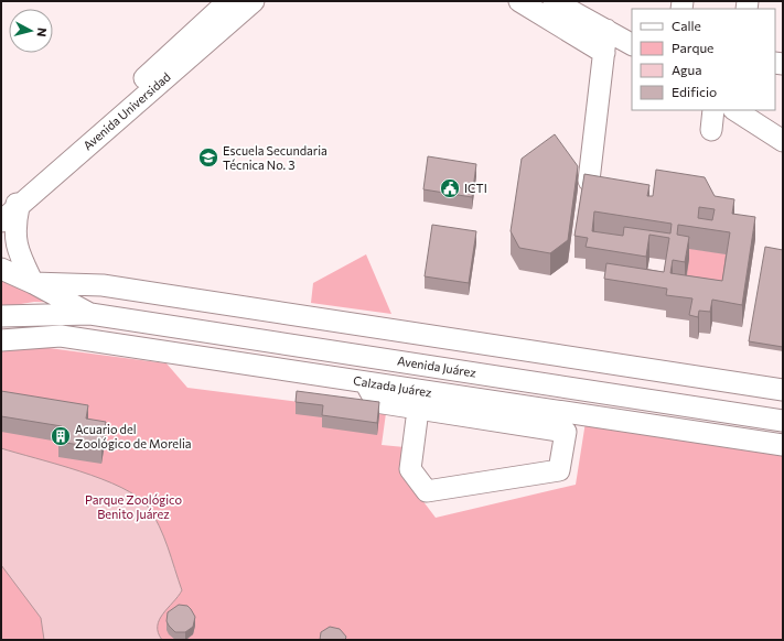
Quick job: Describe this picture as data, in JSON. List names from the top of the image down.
{
  "streets": {
    "street": ["Avenida Universidad", "Avenida Juárez", "Calzada Juárez"]
  },
  "parks": ["Parque Zoológico Benito Juárez"],
  "places": {
    "school or university": ["Escuela Secundaria Técnica No. 3"],
    "public building": ["ICTI"],
    "building": ["Acuario del Zoológico de Morelia"]
  },
  "legend": [
    "Calle",
    "Parque",
    "Agua",
    "Edificio"
  ],
  "north": "right"
}
